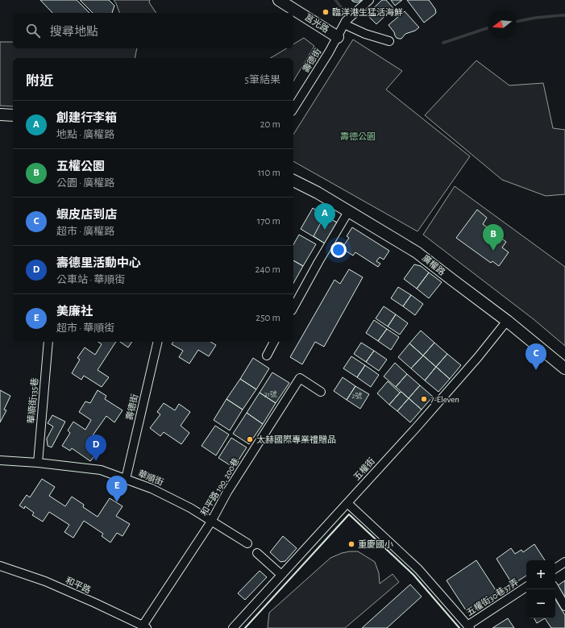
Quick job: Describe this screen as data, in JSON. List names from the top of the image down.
{
  "streets": {
    "street": [
      "莒光路",
      "壽德街",
      "廣權路",
      "華順街135巷",
      "五權街",
      "華順街",
      "和平路 190, 200巷",
      "和平路",
      "五權街30巷37弄"
    ]
  },
  "crossings": [
    ["莒光路", "壽德街"],
    ["壽德街", "華順街"],
    ["廣權路", "五權街"],
    ["華順街135巷", "華順街"],
    ["華順街", "和平路 190, 200巷"],
    ["和平路 190, 200巷", "和平路"]
  ],
  "parks": ["壽德公園"],
  "places": [
    "臨洋港生猛活海鮮",
    "7-Eleven",
    "太赫國際專業禮贈品",
    "重慶國小"
  ],
  "house_numbers": ["31號", "2號"],
  "north": "left",
  "page": {
    "search": "搜尋地點",
    "heading": ["附近", "5筆結果"],
    "list": [
      {
        "mark": "A",
        "name": "創建行李箱",
        "note": "地點 · 廣權路",
        "value": "20 m"
      },
      {
        "mark": "B",
        "name": "五權公園",
        "note": "公園 · 廣權路",
        "value": "110 m"
      },
      {
        "mark": "C",
        "name": "蝦皮店到店",
        "note": "超市 · 廣權路",
        "value": "170 m"
      },
      {
        "mark": "D",
        "name": "壽德里活動中心",
        "note": "公車站 · 華順街",
        "value": "240 m"
      },
      {
        "mark": "E",
        "name": "美廉社",
        "note": "超市 · 華順街",
        "value": "250 m"
      }
    ],
    "pins": [
      "A",
      "B",
      "C",
      "D",
      "E"
    ],
    "map_buttons": ["+", "−"]
  }
}
